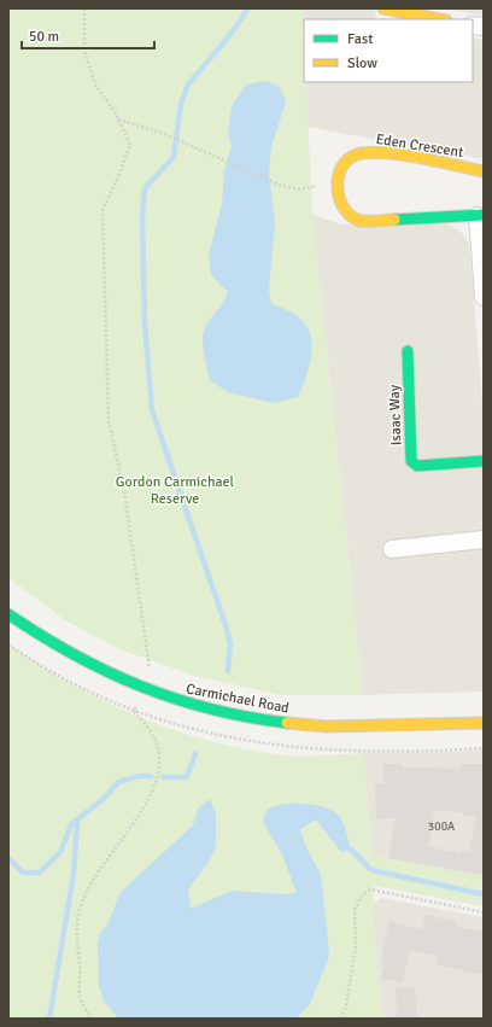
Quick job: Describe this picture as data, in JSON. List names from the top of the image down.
{
  "streets": {
    "street": ["Eden Crescent", "Isaac Way", "Carmichael Road"]
  },
  "parks": ["Gordon Carmichael Reserve"],
  "house_numbers": ["300A"],
  "legend": ["Fast", "Slow"],
  "scale_bar": "50 m"
}
